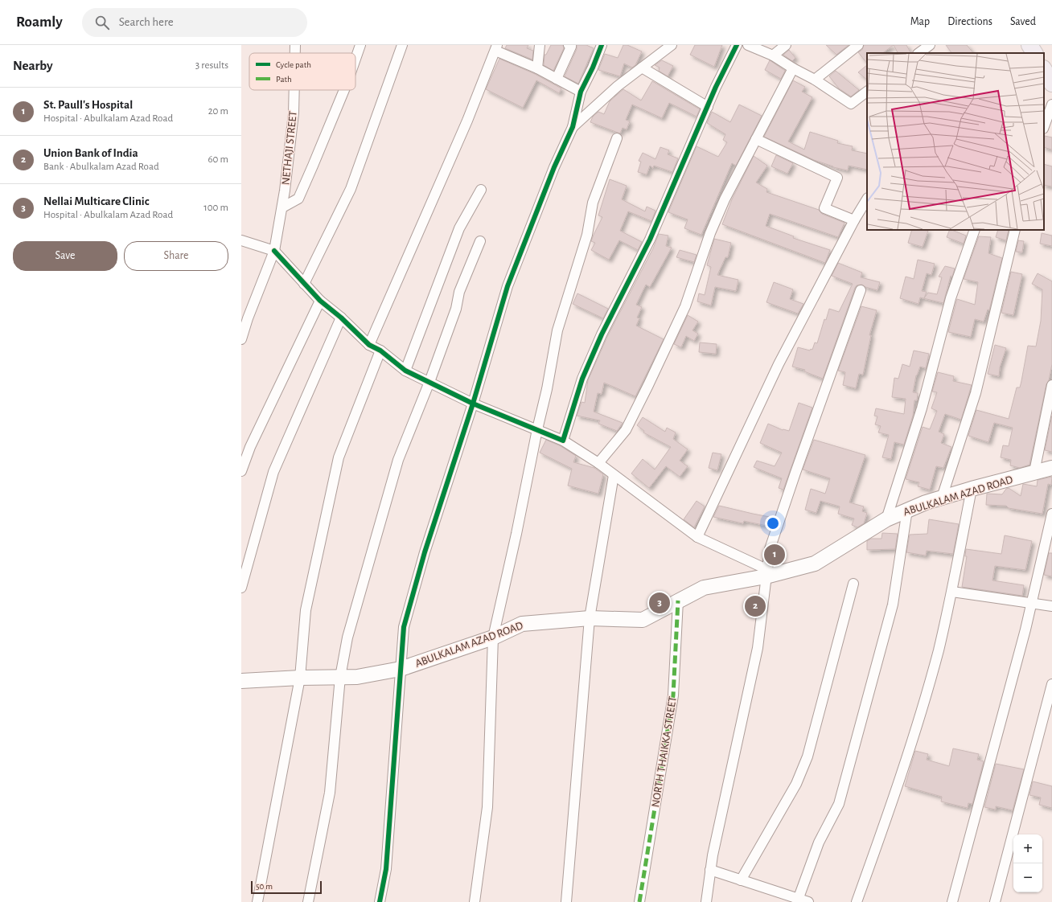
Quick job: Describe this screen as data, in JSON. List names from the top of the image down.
{
  "streets": {
    "main road": ["ABULKALAM AZAD ROAD"],
    "street": ["NETHAJI STREET", "NORTH THAIKKA STREET"]
  },
  "crossings": [
    ["ABULKALAM AZAD ROAD", "NORTH THAIKKA STREET"]
  ],
  "legend": ["Cycle path", "Path"],
  "scale_bar": "50 m",
  "page": {
    "header": "Roamly",
    "search": "Search here",
    "nav": ["Map", "Directions", "Saved"],
    "heading": ["Nearby", "3 results"],
    "list": [
      {
        "mark": "1",
        "name": "St. Paull's Hospital",
        "note": "Hospital · Abulkalam Azad Road",
        "value": "20 m"
      },
      {
        "mark": "2",
        "name": "Union Bank of India",
        "note": "Bank · Abulkalam Azad Road",
        "value": "60 m"
      },
      {
        "mark": "3",
        "name": "Nellai Multicare Clinic",
        "note": "Hospital · Abulkalam Azad Road",
        "value": "100 m"
      }
    ],
    "buttons": ["Save", "Share"],
    "pins": ["1", "3", "2"],
    "map_buttons": ["+", "−"],
    "scale": "50 m"
  }
}
